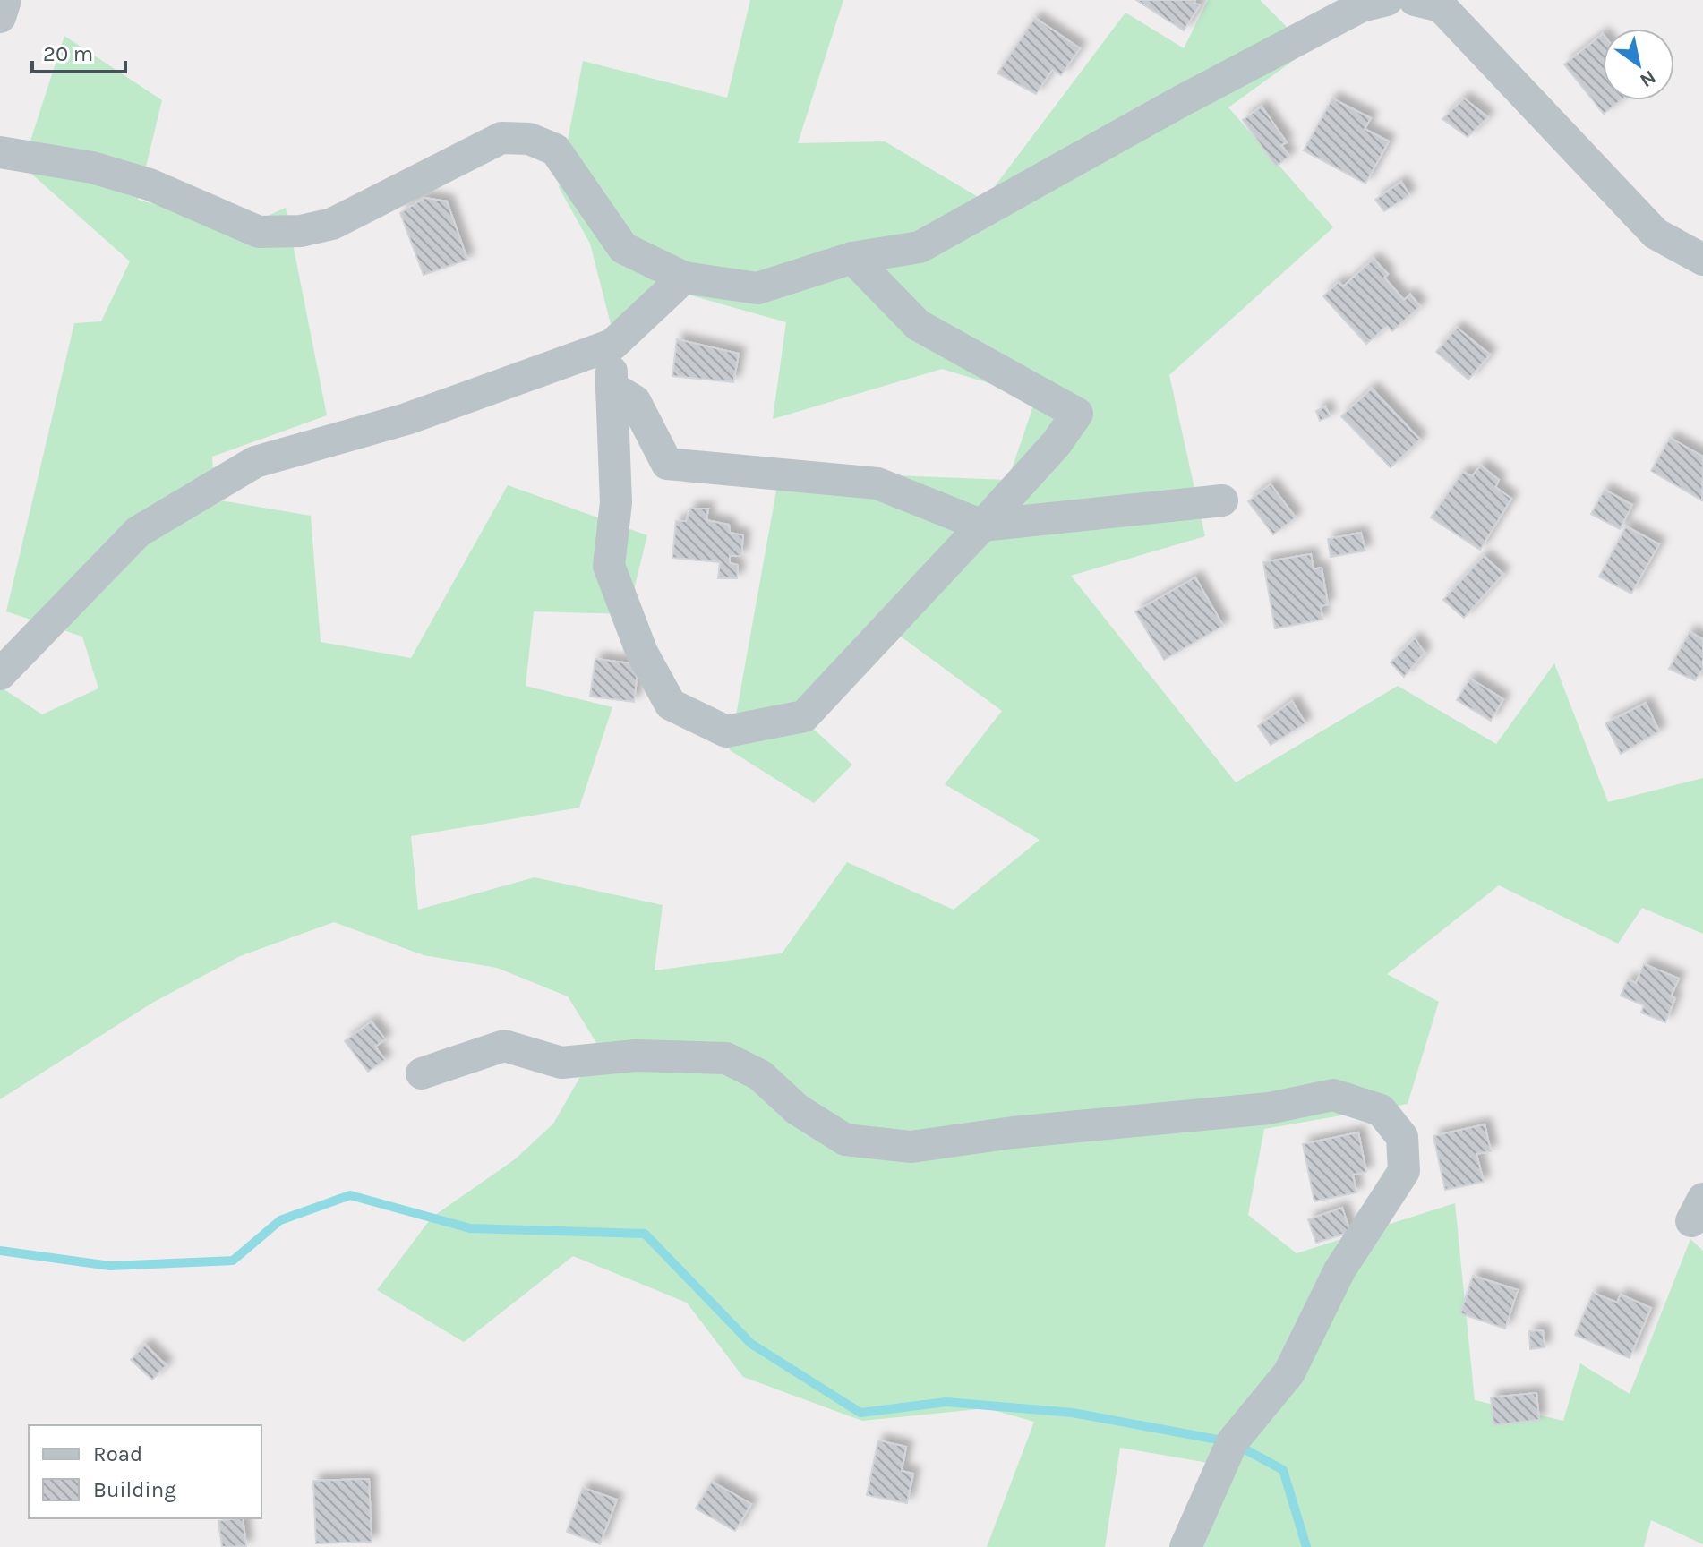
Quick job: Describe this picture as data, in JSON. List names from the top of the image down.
{
  "legend": ["Road", "Building"],
  "scale_bar": "20 m",
  "north": "bottom right"
}
